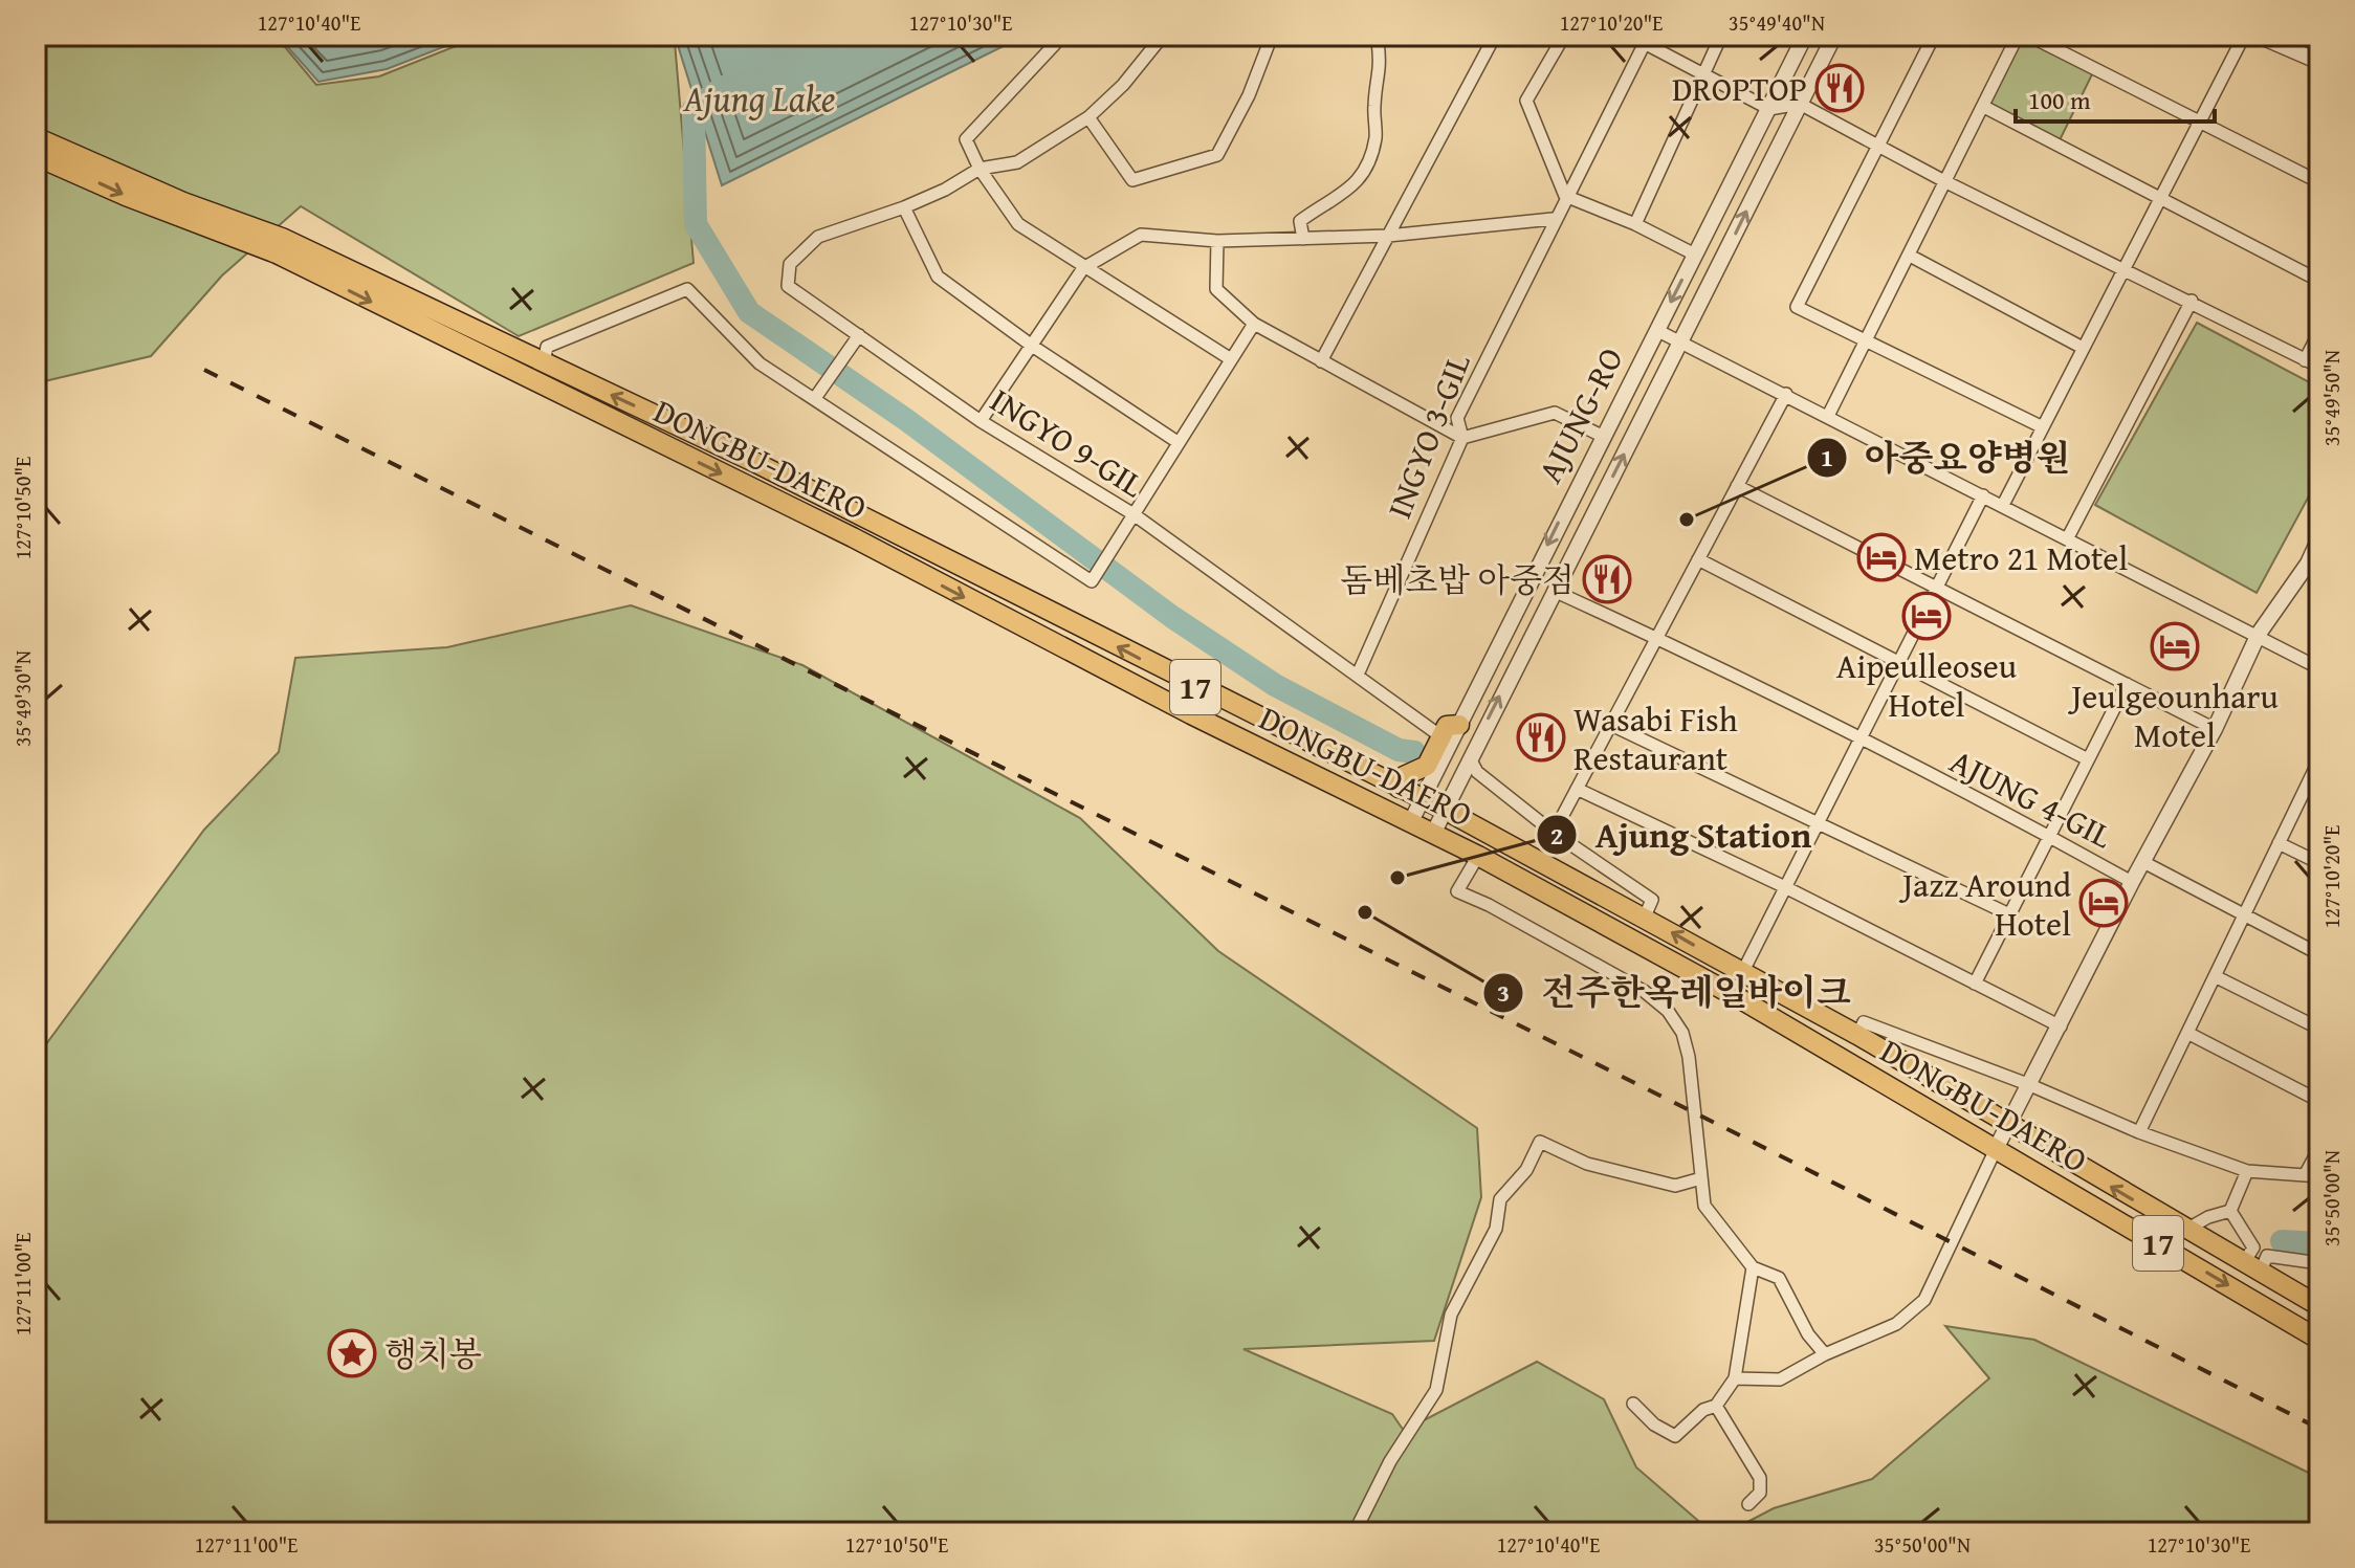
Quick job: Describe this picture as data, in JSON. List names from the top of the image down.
{
  "streets": {
    "main road": ["DONGBU-DAERO", "17"],
    "street": [
      "AJUNG-RO",
      "INGYO 3-GIL",
      "INGYO 9-GIL",
      "AJUNG 4-GIL"
    ]
  },
  "crossings": [
    ["AJUNG-RO", "DONGBU-DAERO"],
    ["INGYO 3-GIL", "INGYO 9-GIL"]
  ],
  "water": ["Ajung Lake"],
  "places": {
    "restaurant": ["DROPTOP", "돔베초밥 아중점", "Wasabi Fish Restaurant"],
    "other": ["아중요양병원", "Ajung Station", "전주한옥레일바이크"],
    "hotel": [
      "Metro 21 Motel",
      "Aipeulleoseu Hotel",
      "Jeulgeounharu Motel",
      "Jazz Around Hotel"
    ],
    "place": ["행치봉"]
  },
  "scale_bar": "100 m",
  "coordinates": [
    "127°10'40\"E",
    "127°10'30\"E",
    "127°10'20\"E",
    "35°49'40\"N",
    "35°49'50\"N",
    "127°10'50\"E",
    "35°49'30\"N",
    "35°50'00\"N",
    "127°11'00\"E"
  ]
}
